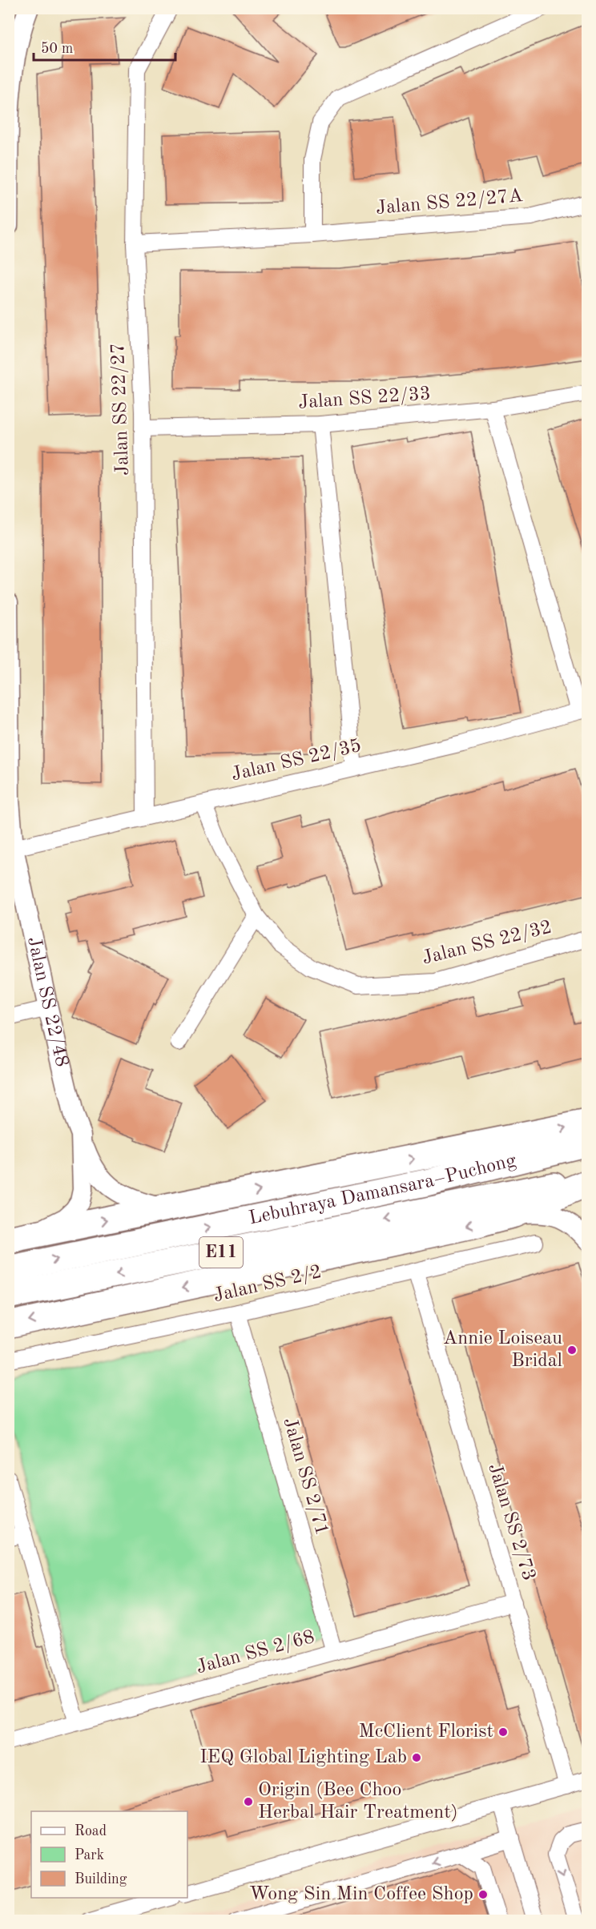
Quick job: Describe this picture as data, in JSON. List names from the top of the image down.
{
  "streets": {
    "highway": ["Lebuhraya Damansara–Puchong", "E11"],
    "street": [
      "Jalan SS 22/27A",
      "Jalan SS 22/33",
      "Jalan SS 22/27",
      "Jalan SS 22/35",
      "Jalan SS 22/32",
      "Jalan SS 22/48",
      "Jalan SS 2/2",
      "Jalan SS 2/71",
      "Jalan SS 2/73",
      "Jalan SS 2/68"
    ]
  },
  "crossings": [
    ["Jalan SS 22/27A", "Jalan SS 22/27"],
    ["Jalan SS 22/33", "Jalan SS 22/27"],
    ["Jalan SS 22/27", "Jalan SS 22/35"],
    ["Jalan SS 22/35", "Jalan SS 22/32"],
    ["Jalan SS 22/35", "Jalan SS 22/48"],
    ["Jalan SS 2/2", "Jalan SS 2/71"],
    ["Jalan SS 2/2", "Jalan SS 2/73"],
    ["Jalan SS 2/71", "Jalan SS 2/68"],
    ["Jalan SS 2/73", "Jalan SS 2/68"]
  ],
  "places": [
    "Annie Loiseau Bridal",
    "McClient Florist",
    "IEQ Global Lighting Lab",
    "Origin (Bee Choo Herbal Hair Treatment)",
    "Wong Sin Min Coffee Shop"
  ],
  "legend": ["Road", "Park", "Building"],
  "scale_bar": "50 m"
}
